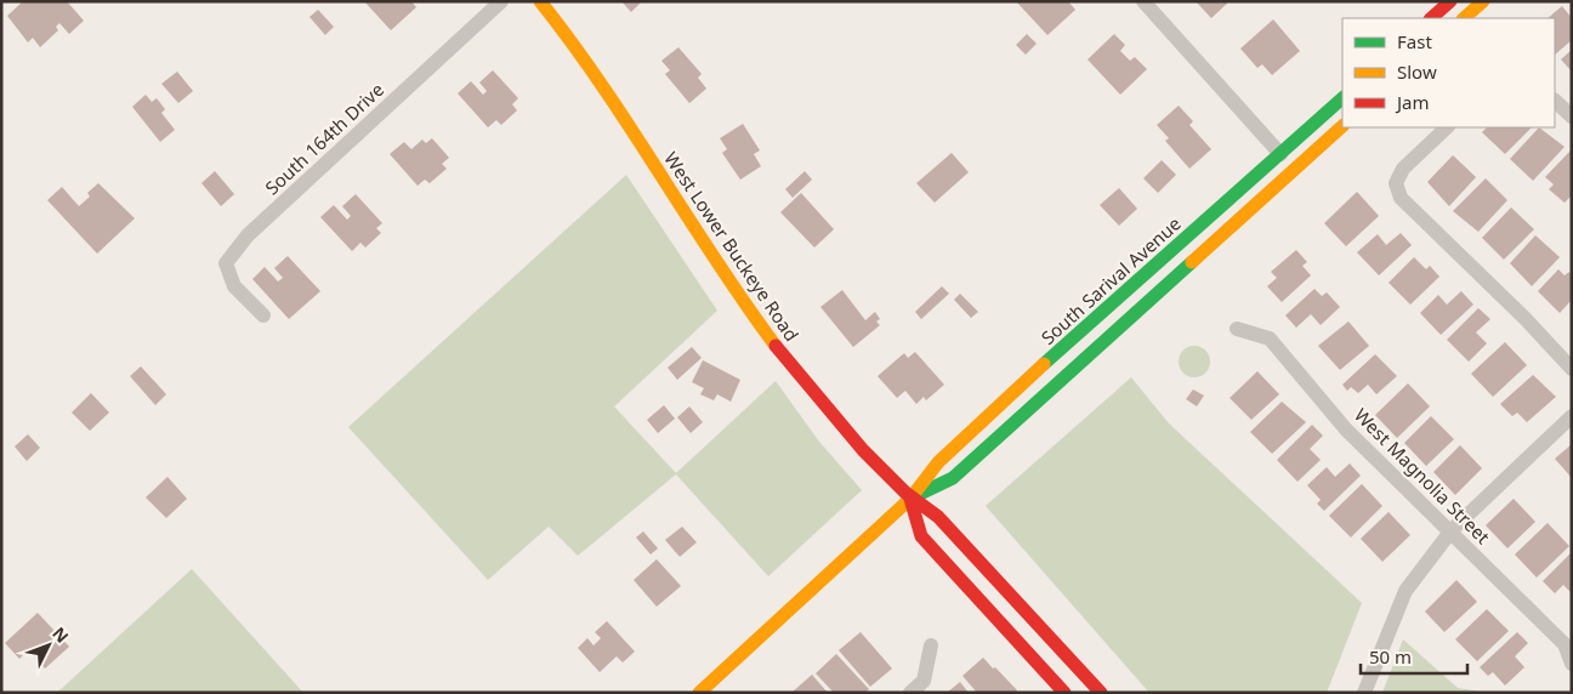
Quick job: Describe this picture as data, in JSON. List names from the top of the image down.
{
  "streets": {
    "main road": ["West Lower Buckeye Road", "South Sarival Avenue"],
    "street": ["South 164th Drive", "West Magnolia Street"]
  },
  "crossings": [
    ["West Lower Buckeye Road", "South Sarival Avenue"]
  ],
  "legend": ["Fast", "Slow", "Jam"],
  "scale_bar": "50 m",
  "north": "top right"
}
